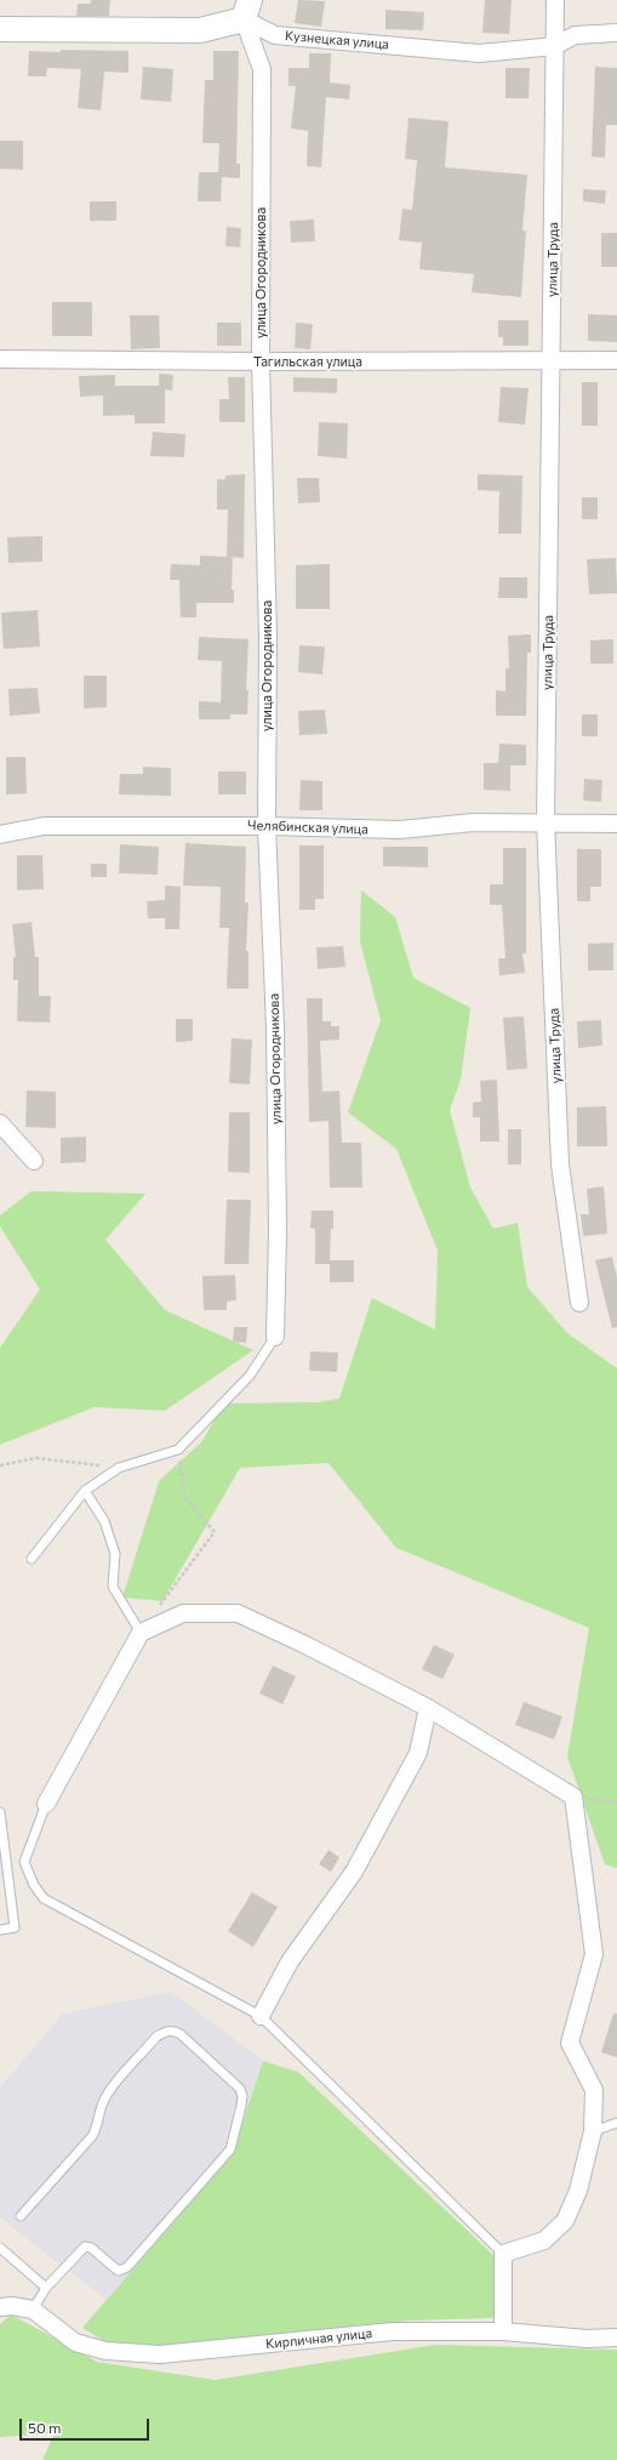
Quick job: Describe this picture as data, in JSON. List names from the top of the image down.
{
  "streets": {
    "street": [
      "Кузнецкая улица",
      "улица Труда",
      "улица Огородникова",
      "Тагильская улица",
      "Челябинская улица",
      "Кирпичная улица"
    ]
  },
  "crossings": [
    ["Кузнецкая улица", "улица Труда"],
    ["Кузнецкая улица", "улица Огородникова"],
    ["улица Труда", "Тагильская улица"],
    ["улица Труда", "Челябинская улица"],
    ["улица Огородникова", "Тагильская улица"],
    ["улица Огородникова", "Челябинская улица"]
  ],
  "scale_bar": "50 m"
}
